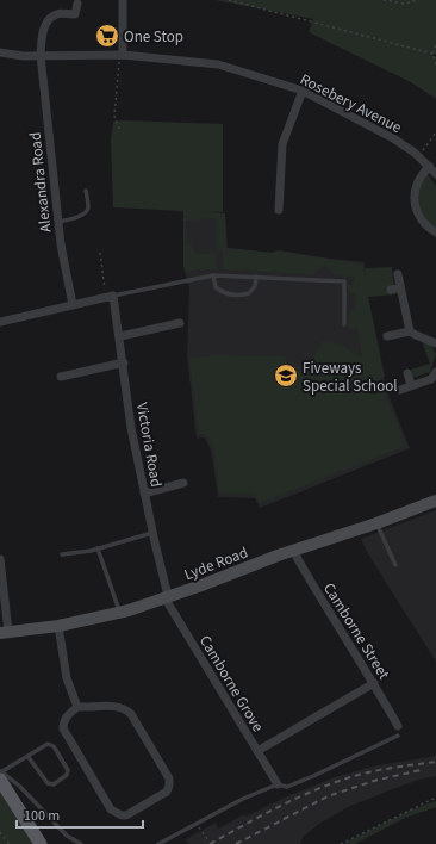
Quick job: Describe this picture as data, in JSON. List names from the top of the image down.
{
  "streets": {
    "street": [
      "Rosebery Avenue",
      "Alexandra Road",
      "Victoria Road",
      "Lyde Road",
      "Camborne Street",
      "Camborne Grove"
    ]
  },
  "crossings": [
    ["Rosebery Avenue", "Alexandra Road"],
    ["Victoria Road", "Lyde Road"],
    ["Victoria Road", "Camborne Grove"],
    ["Lyde Road", "Camborne Street"],
    ["Lyde Road", "Camborne Grove"]
  ],
  "places": {
    "supermarket": ["One Stop"],
    "school or university": ["Fiveways Special School"]
  },
  "scale_bar": "100 m"
}
